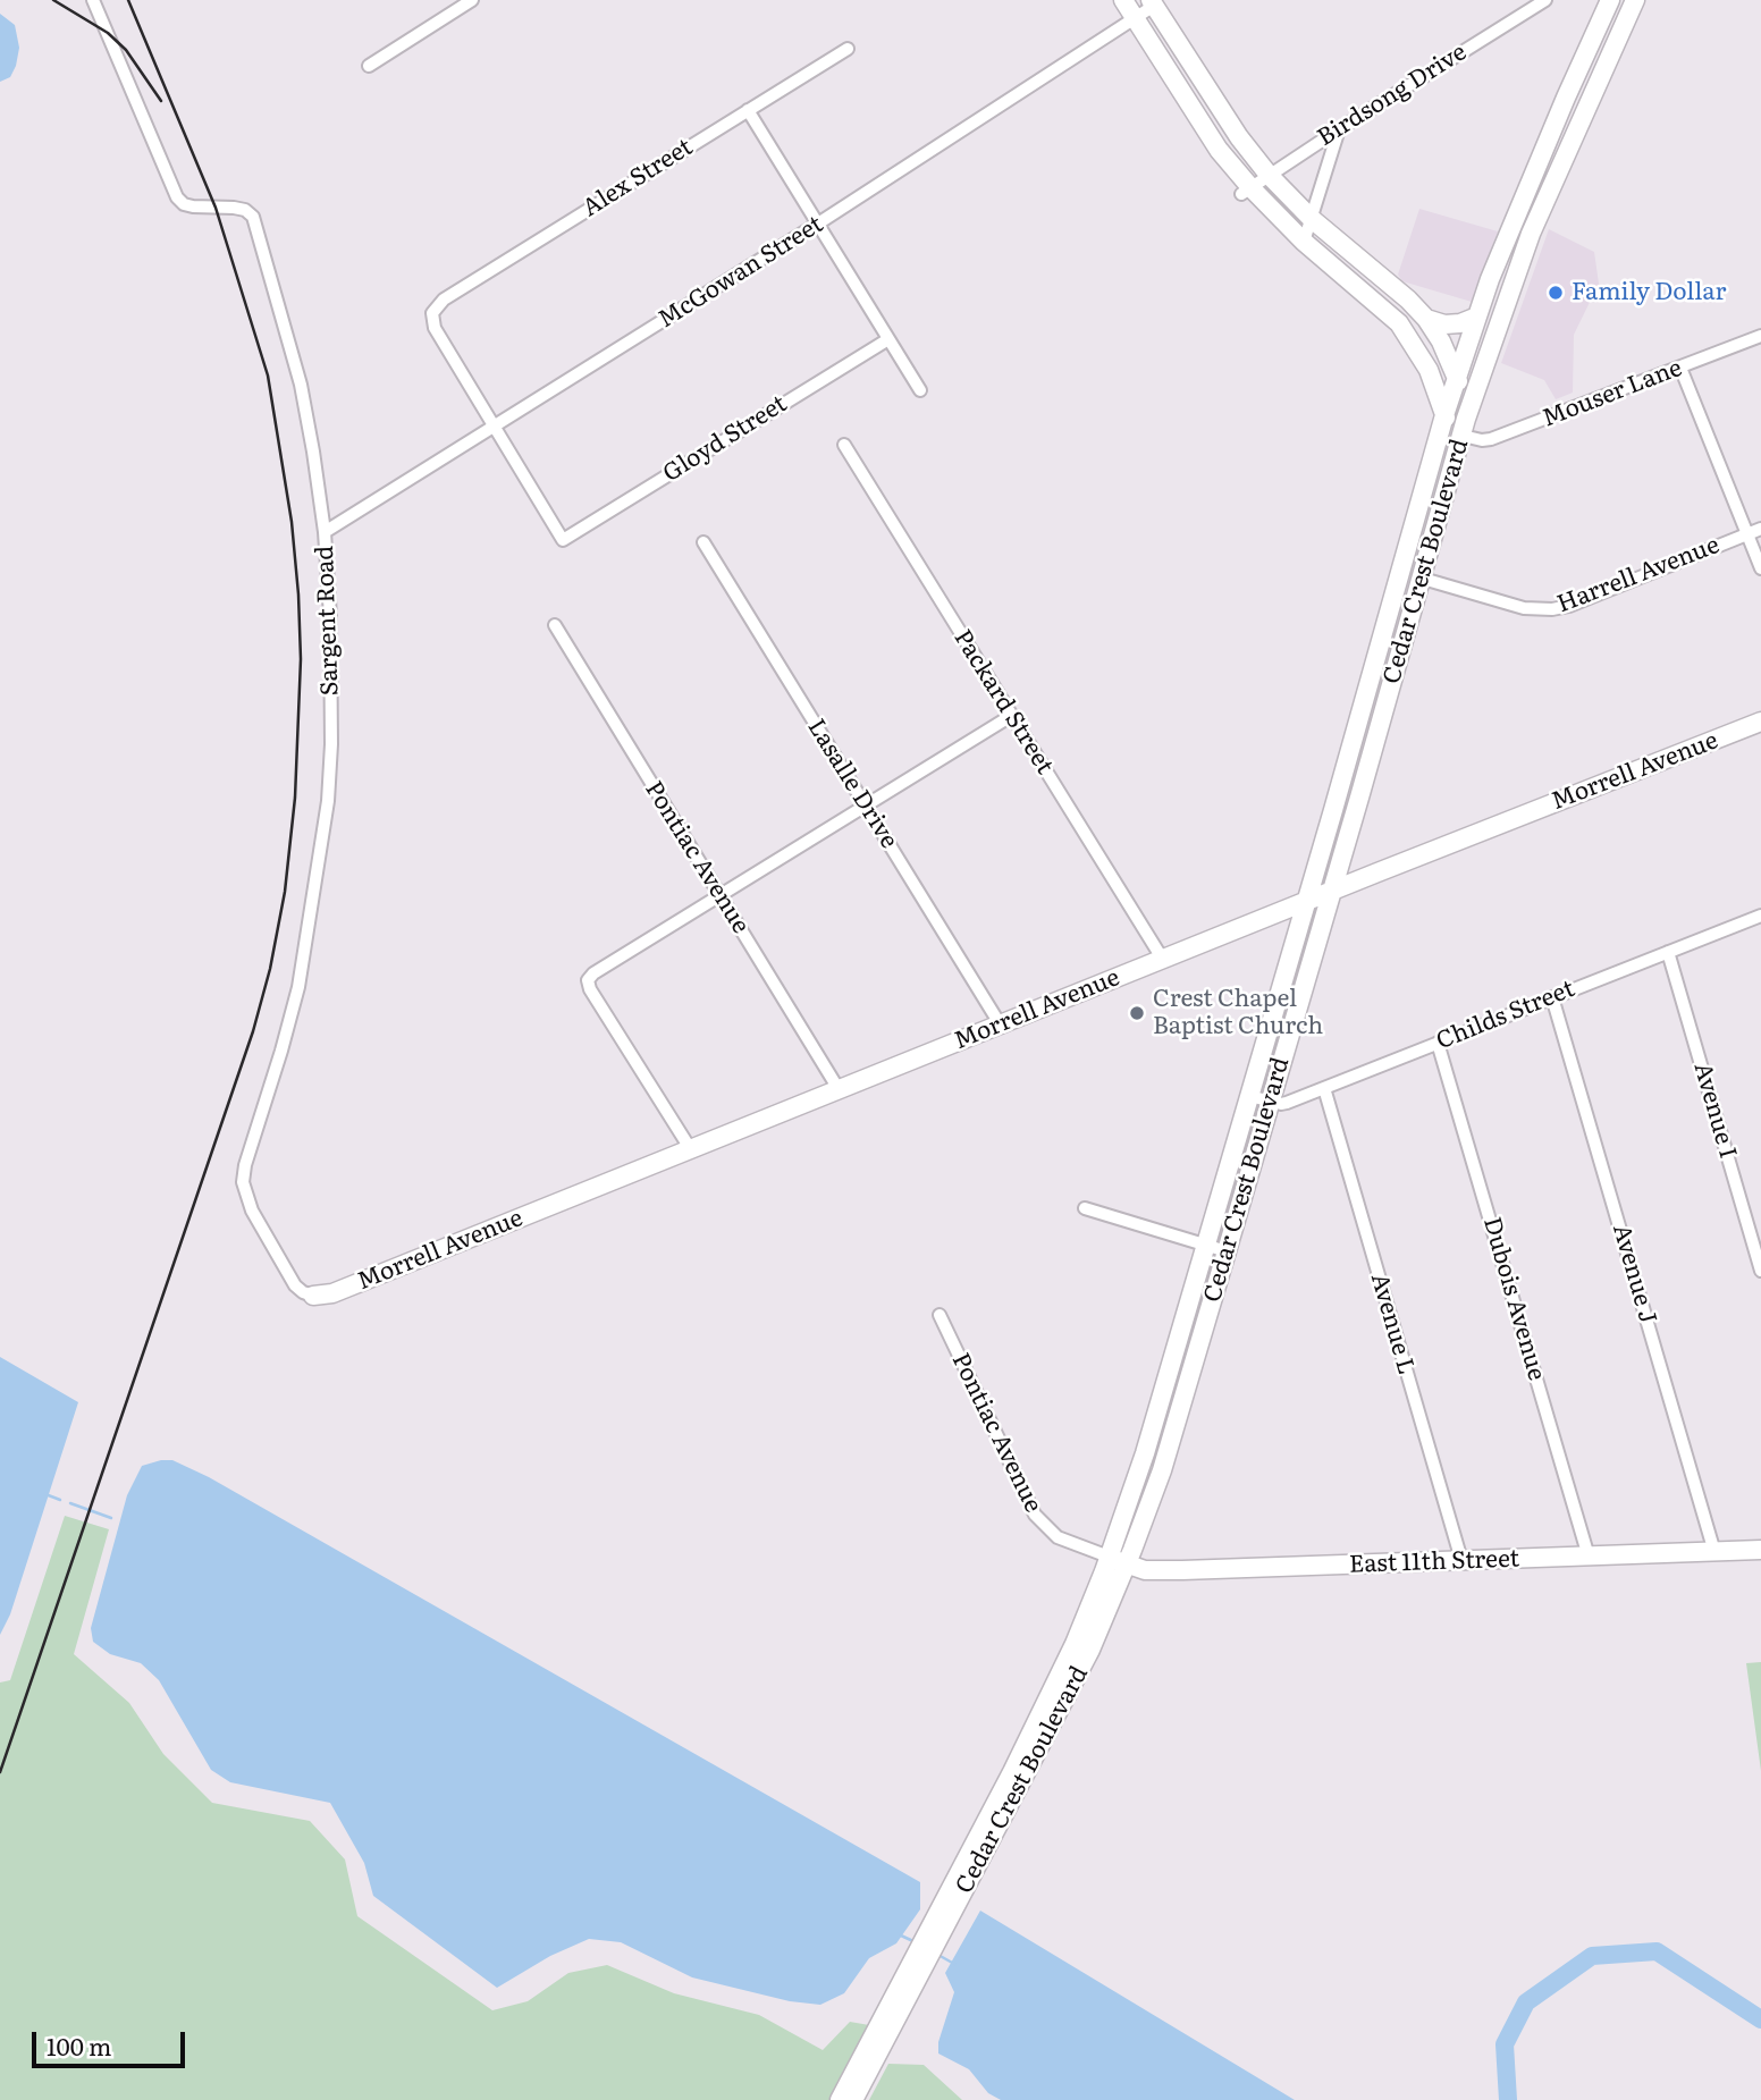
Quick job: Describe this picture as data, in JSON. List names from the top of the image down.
{
  "streets": {
    "main road": ["Cedar Crest Boulevard", "Morrell Avenue", "East 11th Street"],
    "street": [
      "Birdsong Drive",
      "Alex Street",
      "McGowan Street",
      "Mouser Lane",
      "Gloyd Street",
      "Harrell Avenue",
      "Sargent Road",
      "Packard Street",
      "Lasalle Drive",
      "Pontiac Avenue",
      "Childs Street",
      "Avenue I",
      "Avenue J",
      "Dubois Avenue",
      "Avenue L"
    ]
  },
  "crossings": [
    ["Alex Street", "McGowan Street"],
    ["Alex Street", "Gloyd Street"],
    ["McGowan Street", "Gloyd Street"],
    ["McGowan Street", "Sargent Road"],
    ["Mouser Lane", "Cedar Crest Boulevard"],
    ["Cedar Crest Boulevard", "Harrell Avenue"],
    ["Cedar Crest Boulevard", "Morrell Avenue"],
    ["Cedar Crest Boulevard", "Pontiac Avenue"],
    ["Cedar Crest Boulevard", "Childs Street"],
    ["Cedar Crest Boulevard", "East 11th Street"],
    ["Sargent Road", "Morrell Avenue"],
    ["Packard Street", "Morrell Avenue"],
    ["Morrell Avenue", "Lasalle Drive"],
    ["Morrell Avenue", "Pontiac Avenue"],
    ["Pontiac Avenue", "East 11th Street"],
    ["Childs Street", "Avenue I"],
    ["Childs Street", "Avenue J"],
    ["Childs Street", "Dubois Avenue"],
    ["Childs Street", "Avenue L"],
    ["Avenue J", "East 11th Street"],
    ["Dubois Avenue", "East 11th Street"],
    ["Avenue L", "East 11th Street"]
  ],
  "places": ["Family Dollar", "Crest Chapel Baptist Church"],
  "scale_bar": "100 m"
}
